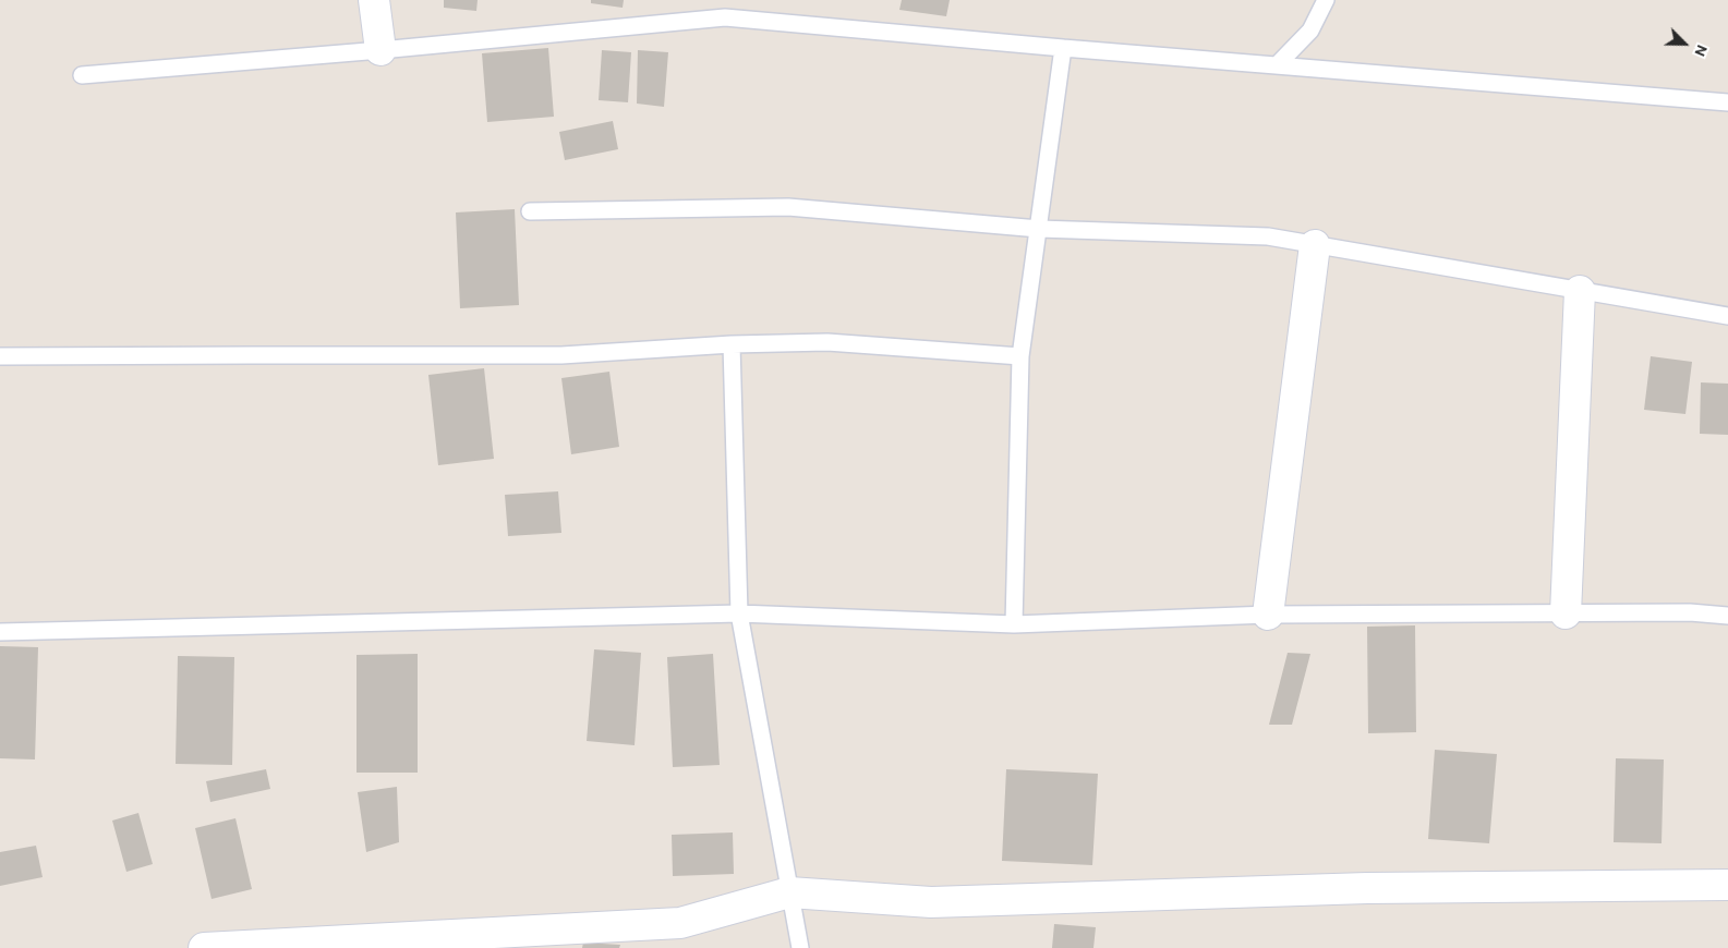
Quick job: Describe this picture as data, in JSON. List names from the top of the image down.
{
  "north": "bottom right"
}
